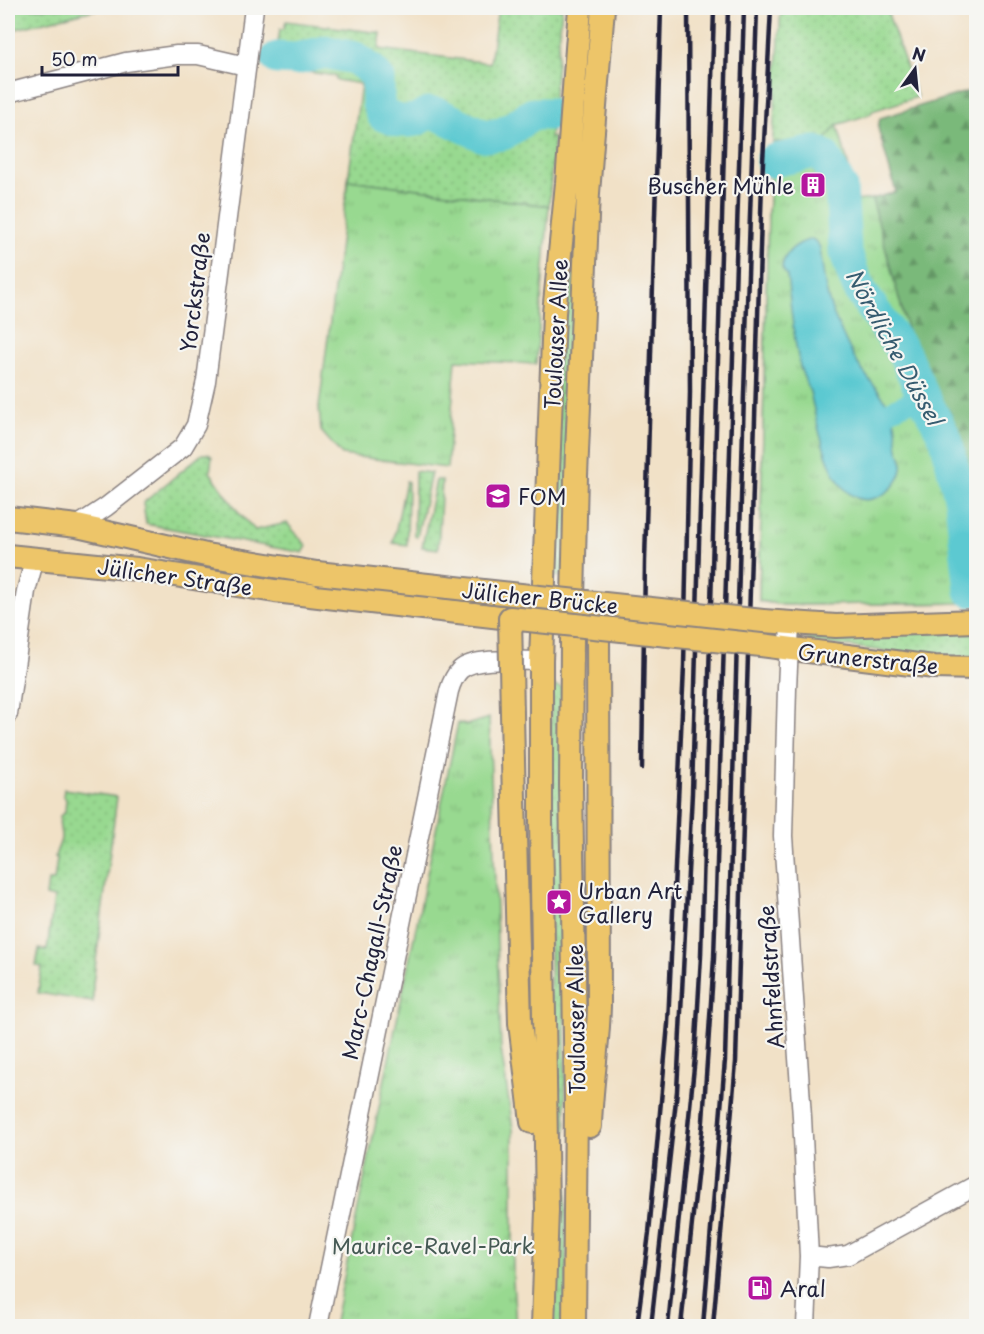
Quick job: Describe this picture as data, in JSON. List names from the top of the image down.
{
  "streets": {
    "main road": [
      "Toulouser Allee",
      "Jülicher Straße",
      "Jülicher Brücke",
      "Grunerstraße"
    ],
    "street": ["Yorckstraße", "Marc-Chagall-Straße", "Ahnfeldstraße"]
  },
  "crossings": [
    ["Yorckstraße", "Jülicher Straße"],
    ["Toulouser Allee", "Marc-Chagall-Straße"],
    ["Jülicher Straße", "Jülicher Brücke"],
    ["Jülicher Brücke", "Grunerstraße"],
    ["Grunerstraße", "Ahnfeldstraße"]
  ],
  "water": ["Nördliche Düssel"],
  "parks": ["Maurice-Ravel-Park"],
  "places": {
    "building": ["Buscher Mühle"],
    "school or university": ["FOM"],
    "place": ["Urban Art Gallery"],
    "fuel station": ["Aral"]
  },
  "scale_bar": "50 m",
  "north": "top"
}
